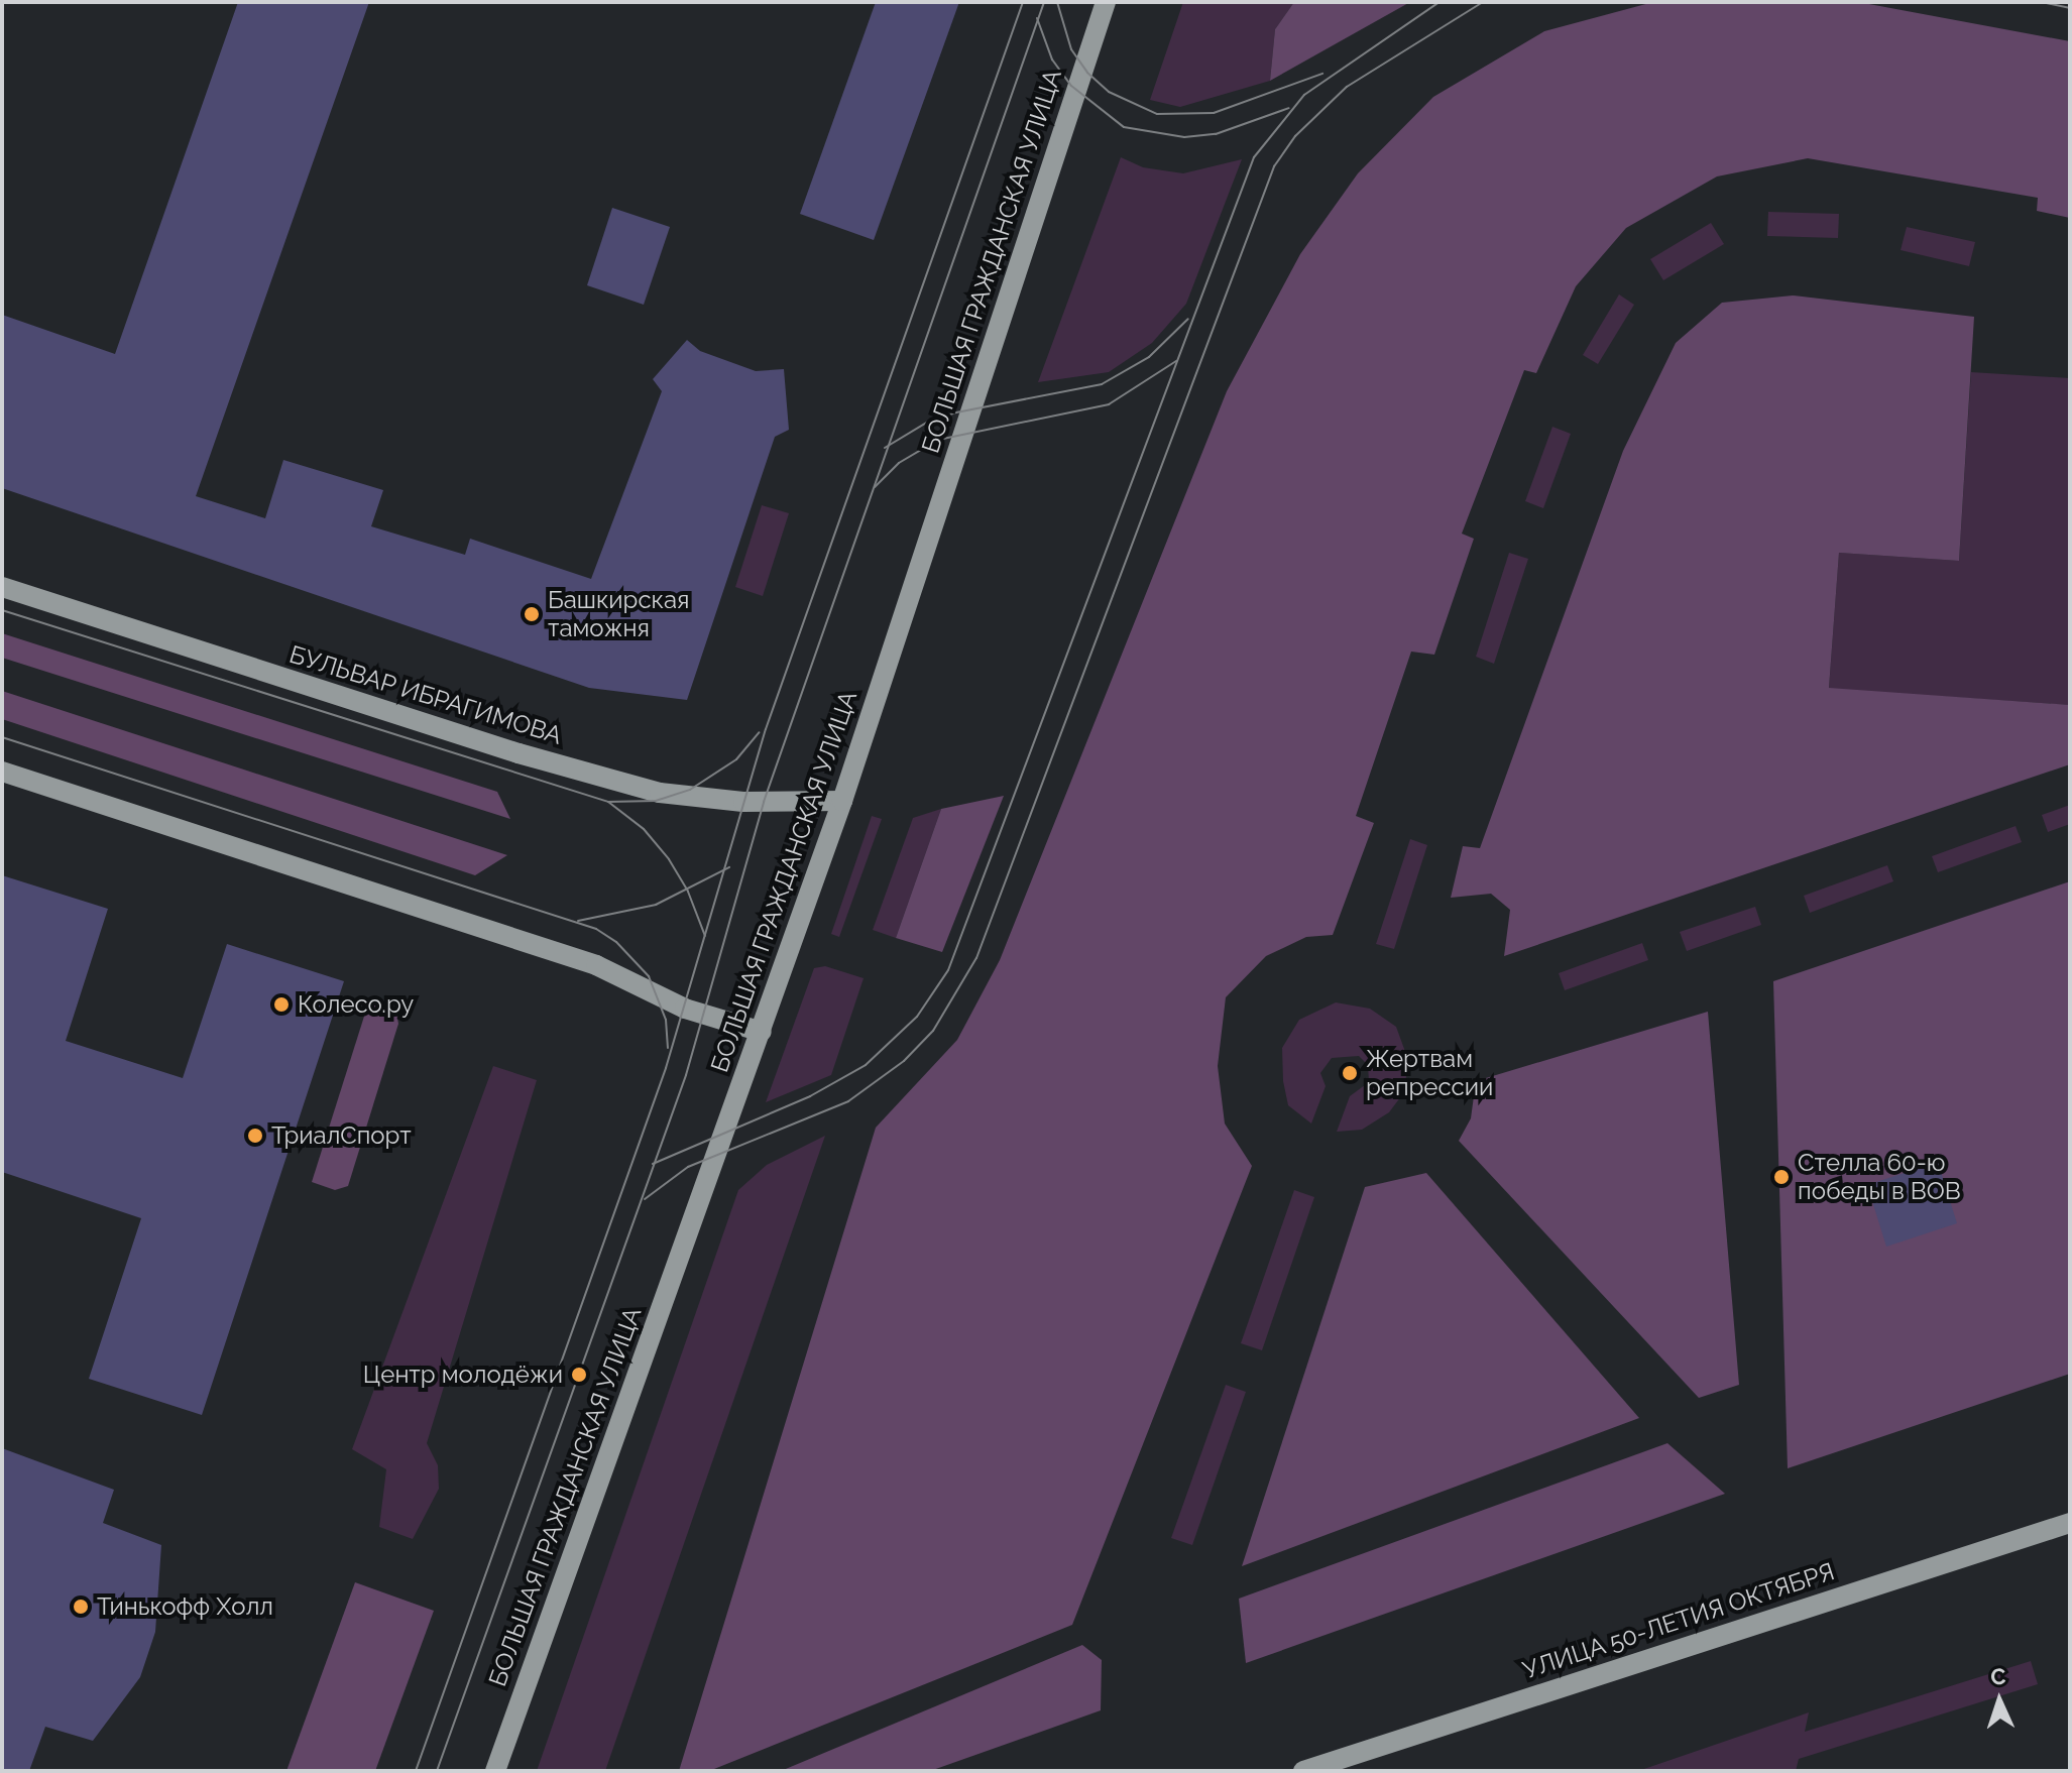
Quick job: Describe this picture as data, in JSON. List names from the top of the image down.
{
  "streets": {
    "main road": ["БОЛЬШАЯ ГРАЖДАНСКАЯ УЛИЦА", "БУЛЬВАР ИБРАГИМОВА", "УЛИЦА 50-ЛЕТИЯ ОКТЯБРЯ"]
  },
  "crossings": [
    ["БОЛЬШАЯ ГРАЖДАНСКАЯ УЛИЦА", "БУЛЬВАР ИБРАГИМОВА"]
  ],
  "places": [
    "Башкирская таможня",
    "Колесо.ру",
    "Жертвам репрессии",
    "ТриалСпорт",
    "Стелла 60-ю победы в ВОВ",
    "Центр молодёжи",
    "Тинькофф Холл"
  ],
  "north": "top"
}
